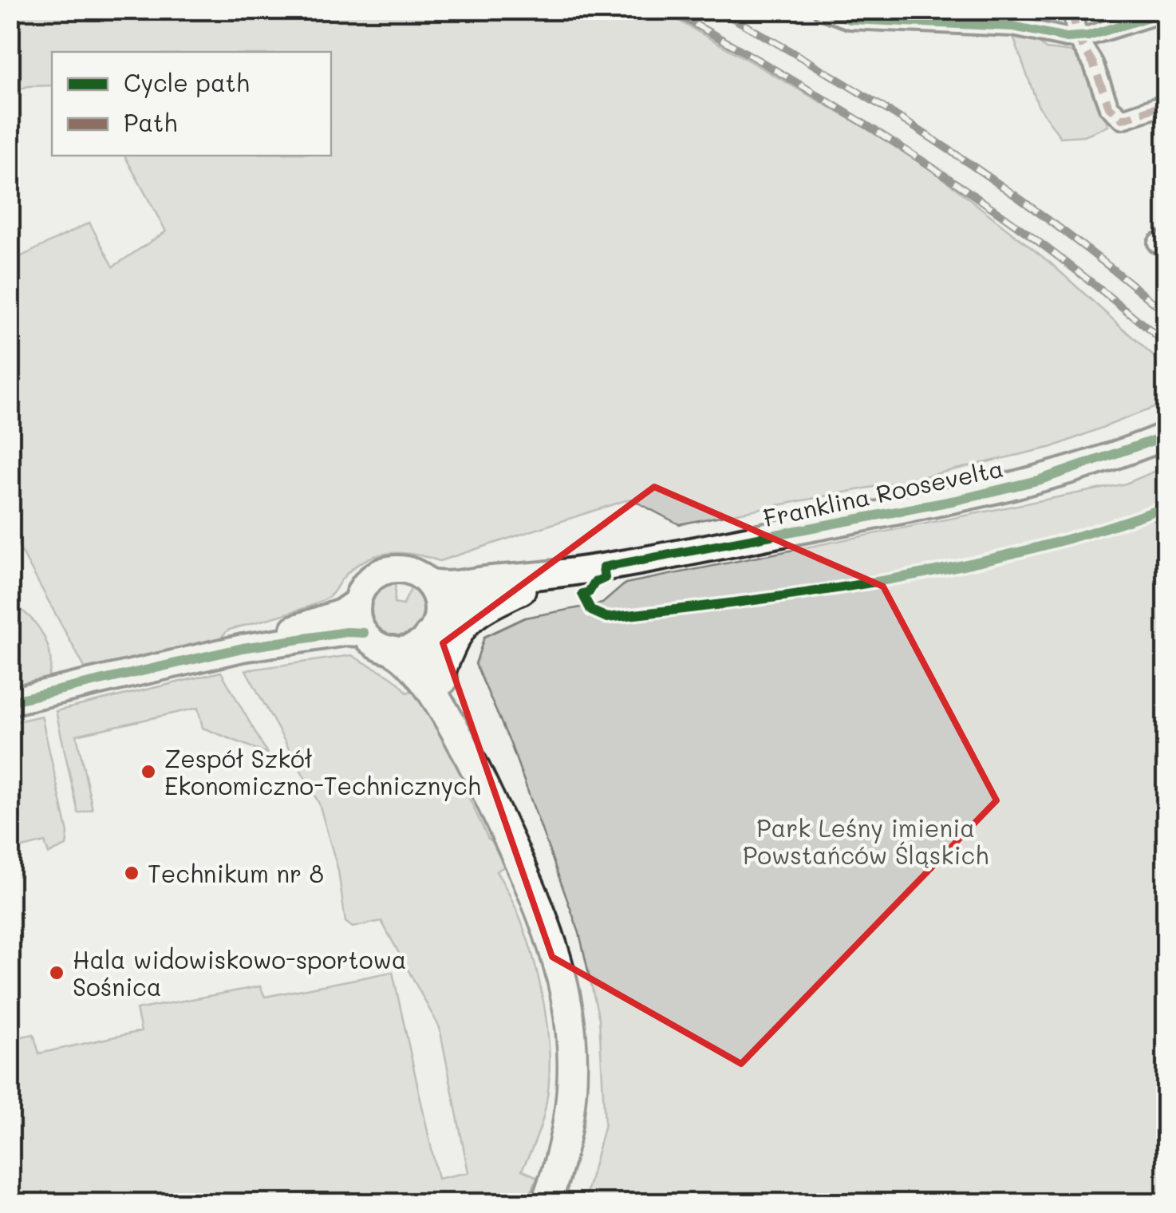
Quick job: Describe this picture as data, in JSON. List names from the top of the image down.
{
  "streets": {
    "street": ["Franklina Roosevelta"]
  },
  "parks": ["Park Leśny imienia Powstańców Śląskich"],
  "places": ["Zespół Szkół Ekonomiczno-Technicznych", "Technikum nr 8", "Hala widowiskowo-sportowa Sośnica"],
  "legend": ["Cycle path", "Path"]
}
